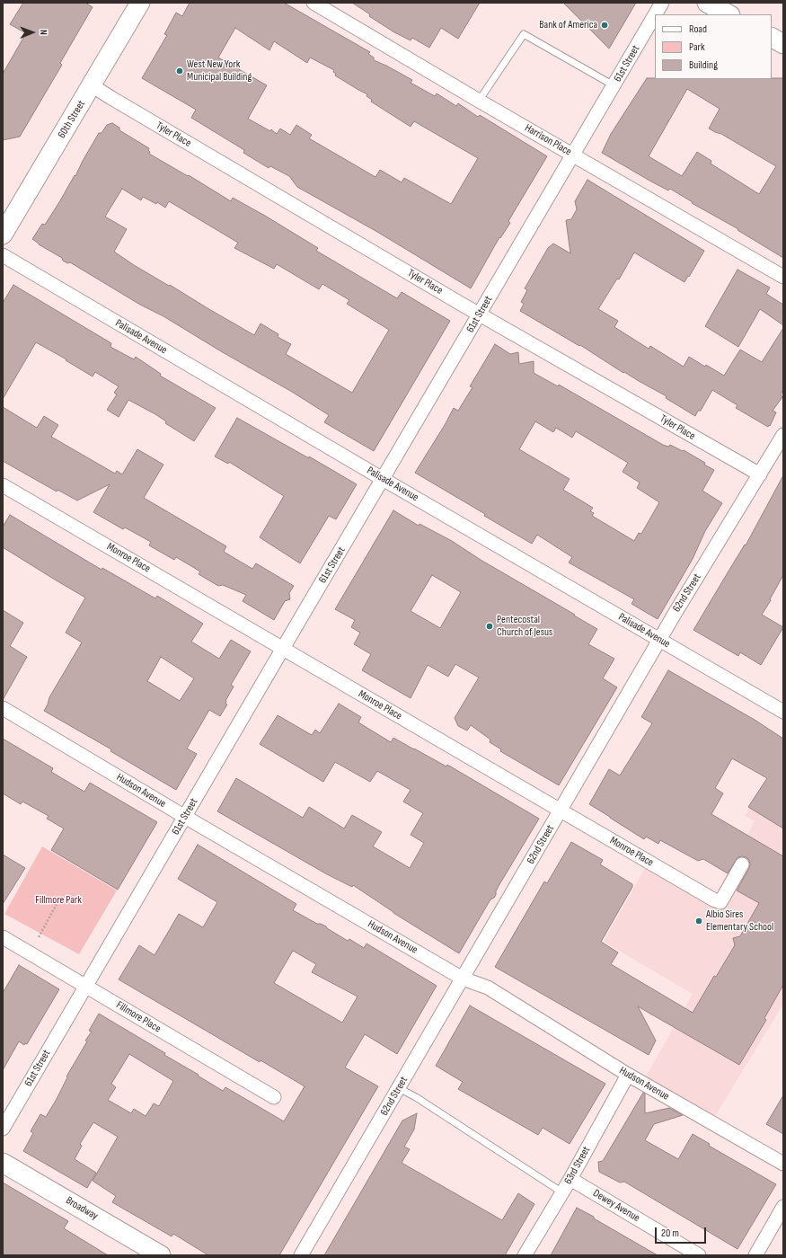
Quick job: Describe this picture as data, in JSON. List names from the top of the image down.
{
  "streets": {
    "street": [
      "61st Street",
      "60th Street",
      "Tyler Place",
      "Harrison Place",
      "Palisade Avenue",
      "Monroe Place",
      "62nd Street",
      "Hudson Avenue",
      "Fillmore Place",
      "63rd Street",
      "Dewey Avenue",
      "Broadway"
    ]
  },
  "crossings": [
    ["61st Street", "Tyler Place"],
    ["61st Street", "Harrison Place"],
    ["61st Street", "Palisade Avenue"],
    ["61st Street", "Monroe Place"],
    ["61st Street", "Hudson Avenue"],
    ["61st Street", "Fillmore Place"],
    ["60th Street", "Tyler Place"],
    ["Tyler Place", "62nd Street"],
    ["Palisade Avenue", "62nd Street"],
    ["Monroe Place", "62nd Street"],
    ["62nd Street", "Hudson Avenue"],
    ["Hudson Avenue", "63rd Street"],
    ["63rd Street", "Dewey Avenue"]
  ],
  "parks": ["Fillmore Park"],
  "places": [
    "Bank of America",
    "West New York Municipal Building",
    "Pentecostal Church of Jesus",
    "Albio Sires Elementary School"
  ],
  "legend": ["Road", "Park", "Building"],
  "scale_bar": "20 m",
  "north": "right"
}
